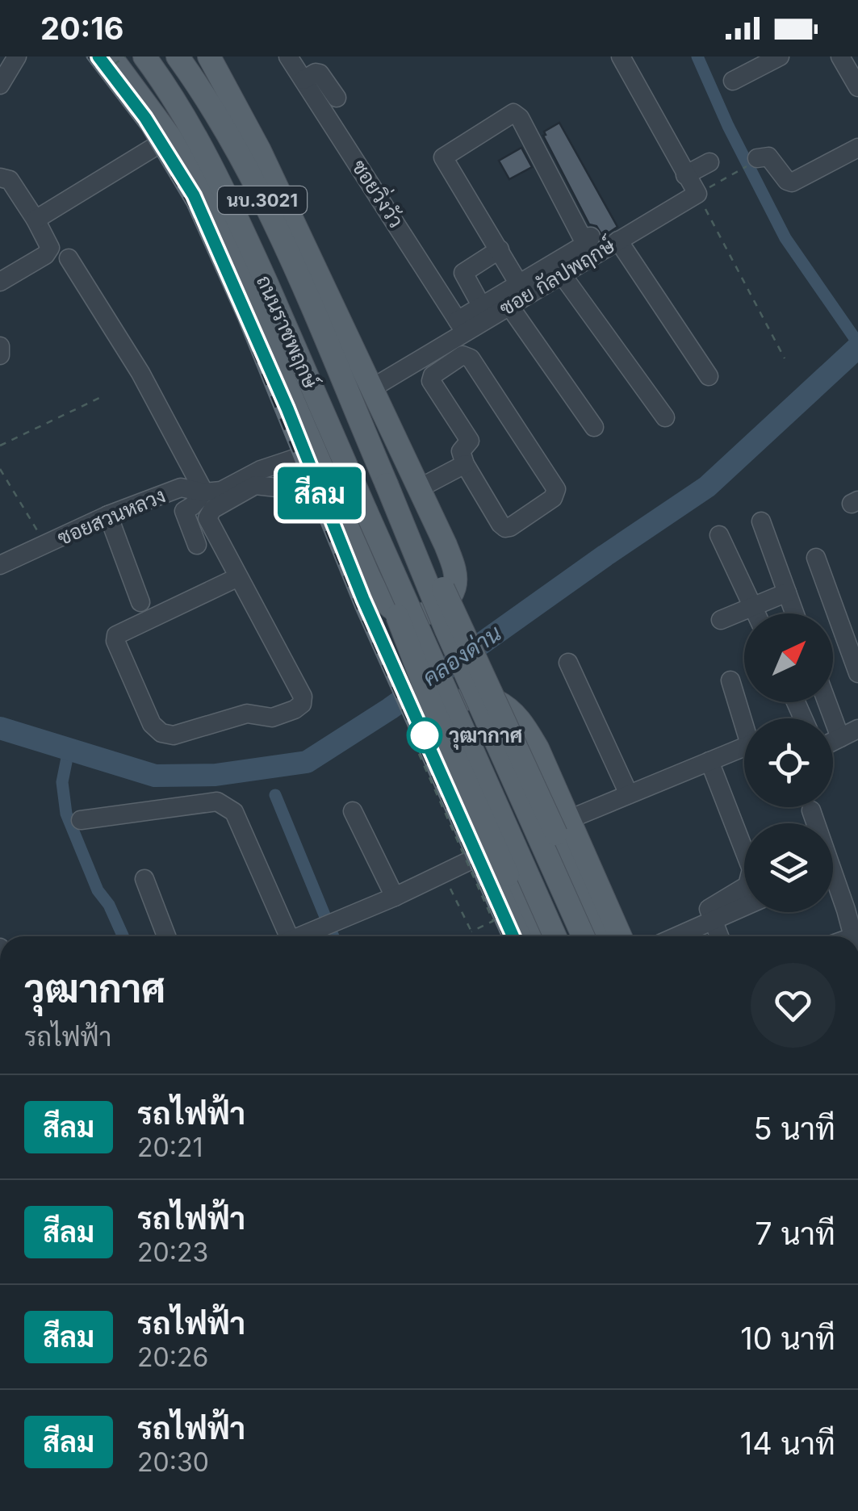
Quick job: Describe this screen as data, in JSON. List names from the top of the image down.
{
  "streets": {
    "main road": ["นบ.3021", "ถนนราชพฤกษ์"],
    "street": ["ซอยวิ่งวัว", "ซอย กัลปพฤกษ์", "ซอยสวนหลวง"]
  },
  "crossings": [
    ["ซอยวิ่งวัว", "ซอย กัลปพฤกษ์"],
    ["ซอย กัลปพฤกษ์", "ถนนราชพฤกษ์"],
    ["ถนนราชพฤกษ์", "ซอยสวนหลวง"]
  ],
  "water": ["คลองด่าน"],
  "places": ["วุฒากาศ"],
  "lines": ["metro line สีลม"],
  "north": "top right",
  "page": {
    "status": "20:16",
    "on_map": "สีลม",
    "heading": ["วุฒากาศ", "รถไฟฟ้า"],
    "list": [
      {
        "mark": "สีลม",
        "name": "รถไฟฟ้า",
        "note": "20:21",
        "value": "5 นาที"
      },
      {
        "mark": "สีลม",
        "name": "รถไฟฟ้า",
        "note": "20:23",
        "value": "7 นาที"
      },
      {
        "mark": "สีลม",
        "name": "รถไฟฟ้า",
        "note": "20:26",
        "value": "10 นาที"
      },
      {
        "mark": "สีลม",
        "name": "รถไฟฟ้า",
        "note": "20:30",
        "value": "14 นาที"
      }
    ]
  }
}
